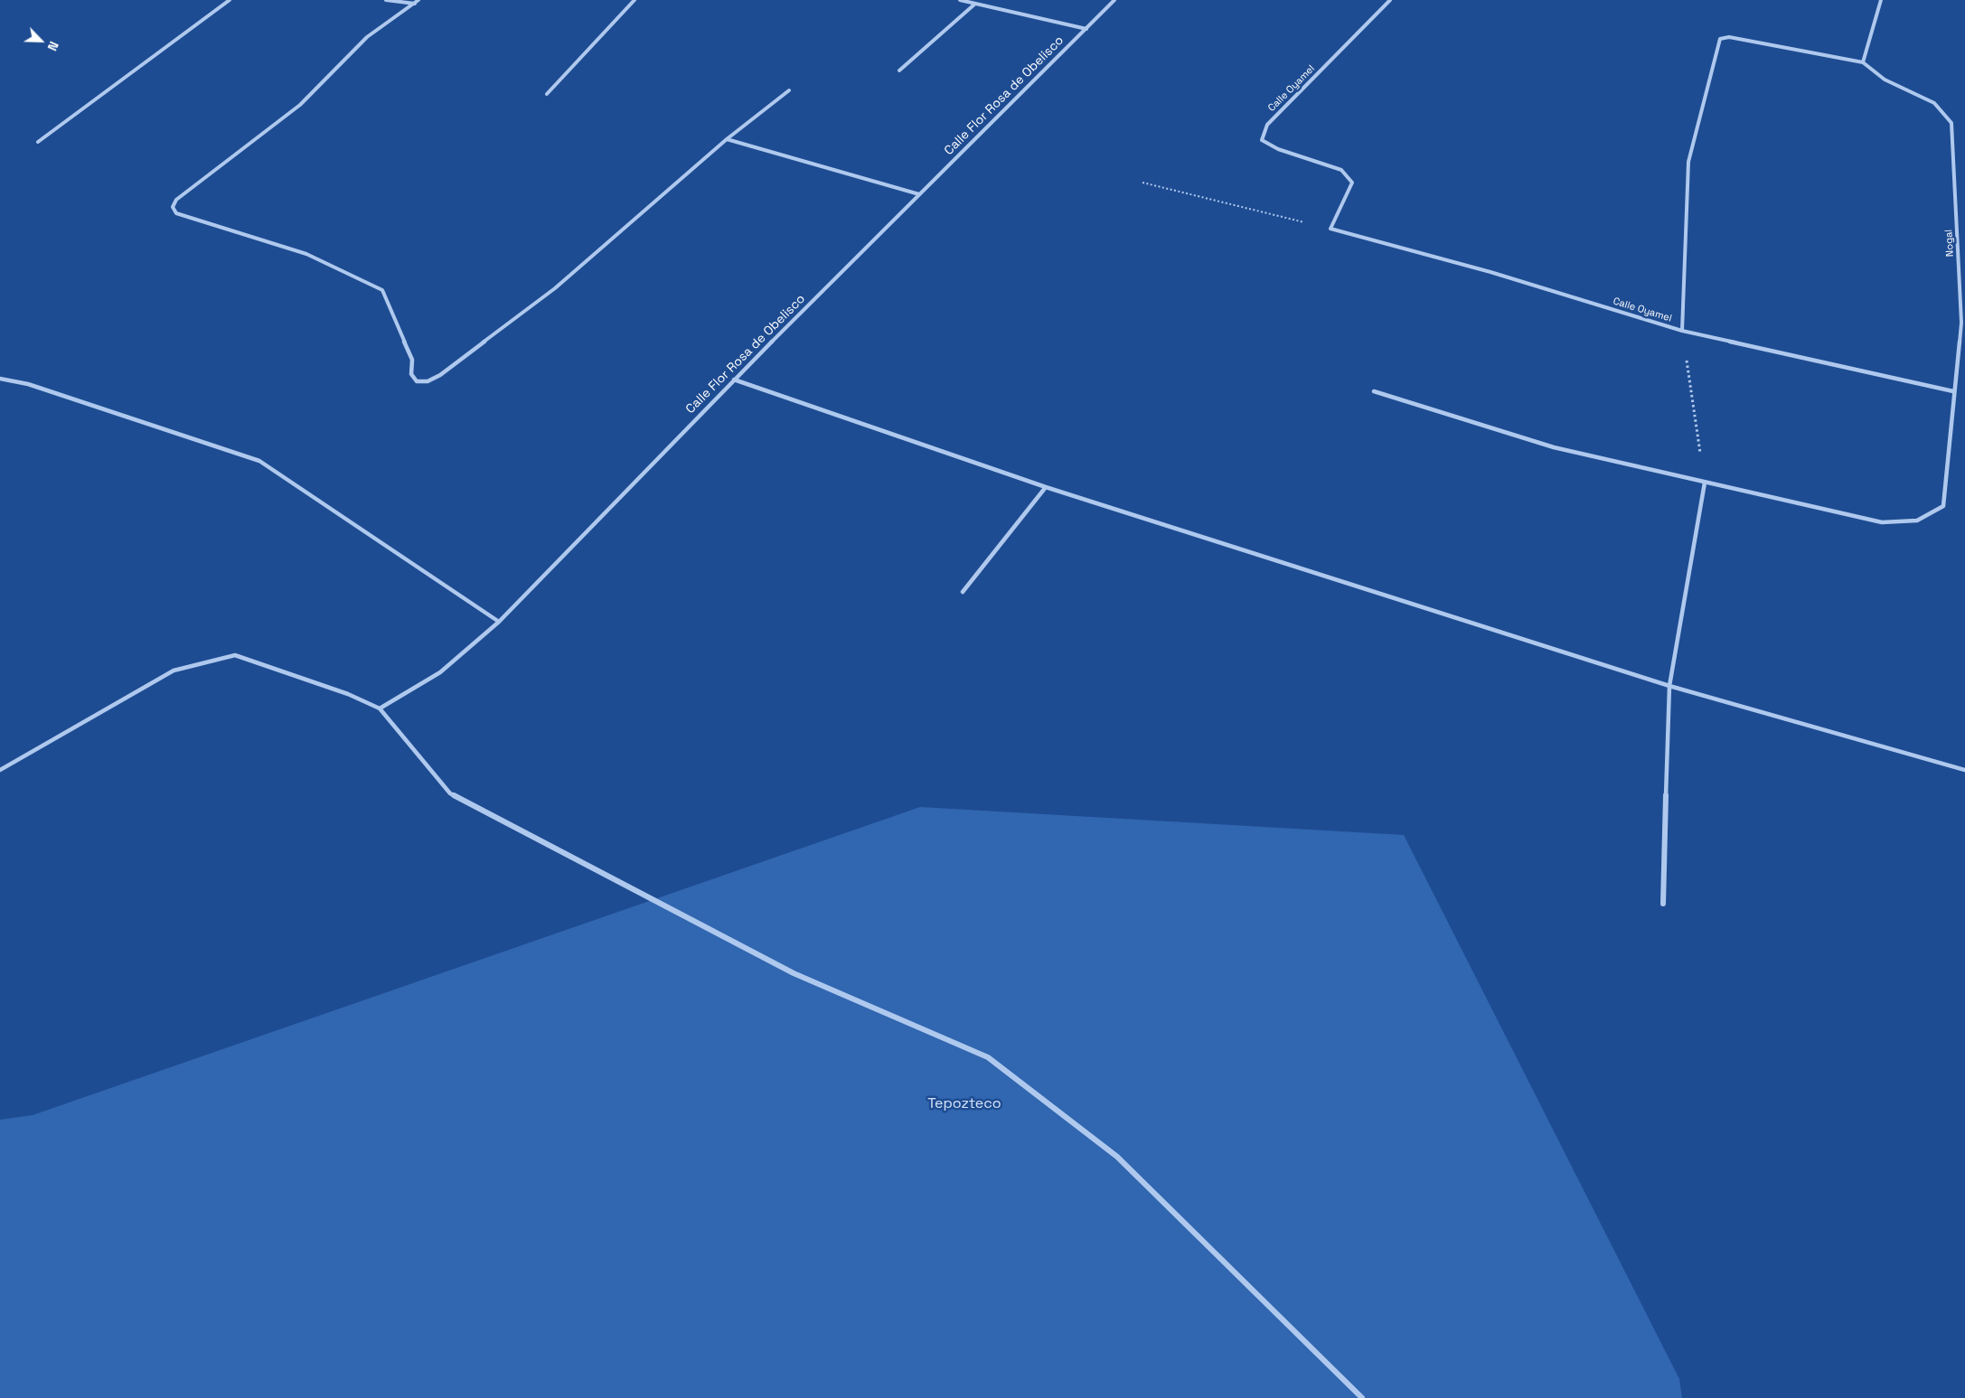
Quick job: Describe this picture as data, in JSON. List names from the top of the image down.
{
  "streets": {
    "street": ["Calle Oyamel", "Calle Flor Rosa de Obelisco", "Nogal"]
  },
  "crossings": [
    ["Calle Oyamel", "Nogal"]
  ],
  "parks": ["Tepozteco"],
  "north": "bottom right"
}
